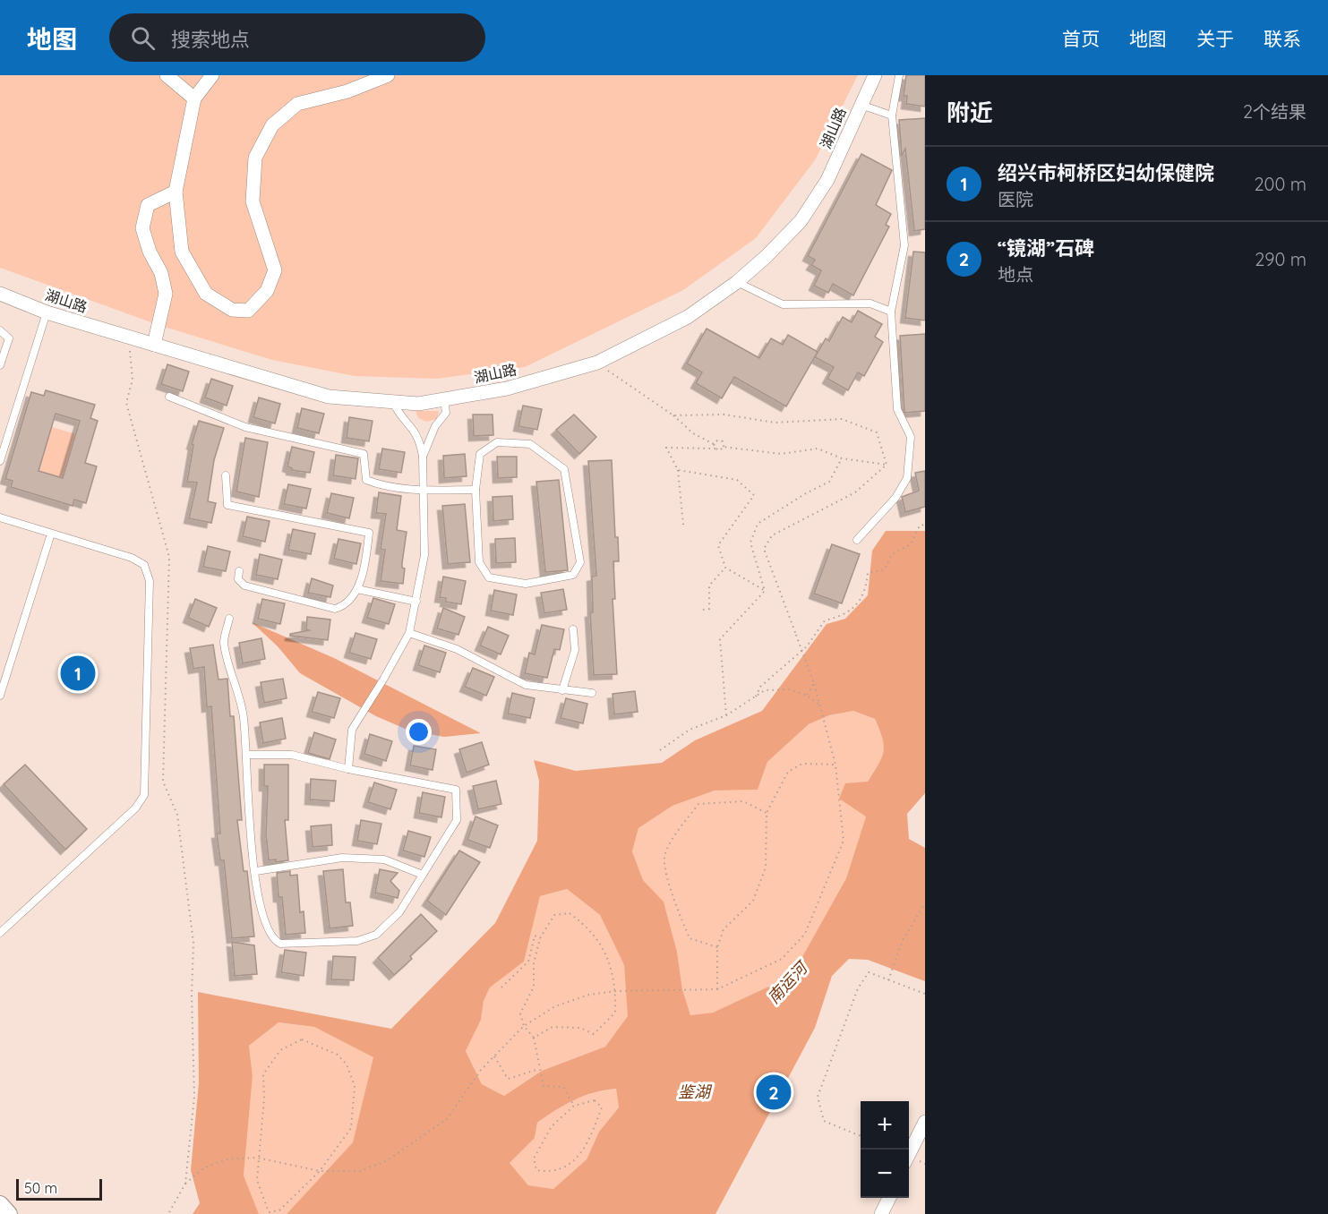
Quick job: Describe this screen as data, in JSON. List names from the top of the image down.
{
  "streets": {
    "street": ["湖山路"]
  },
  "water": ["南运河", "鉴湖"],
  "scale_bar": "50 m",
  "page": {
    "header": "地图",
    "search": "搜索地点",
    "nav": [
      "首页",
      "地图",
      "关于",
      "联系"
    ],
    "heading": ["附近", "2个结果"],
    "list": [
      {
        "mark": "1",
        "name": "绍兴市柯桥区妇幼保健院",
        "note": "医院",
        "value": "200 m"
      },
      {
        "mark": "2",
        "name": "“镜湖”石碑",
        "note": "地点",
        "value": "290 m"
      }
    ],
    "pins": ["1", "2"],
    "map_buttons": ["+", "−"],
    "scale": "50 m"
  }
}
